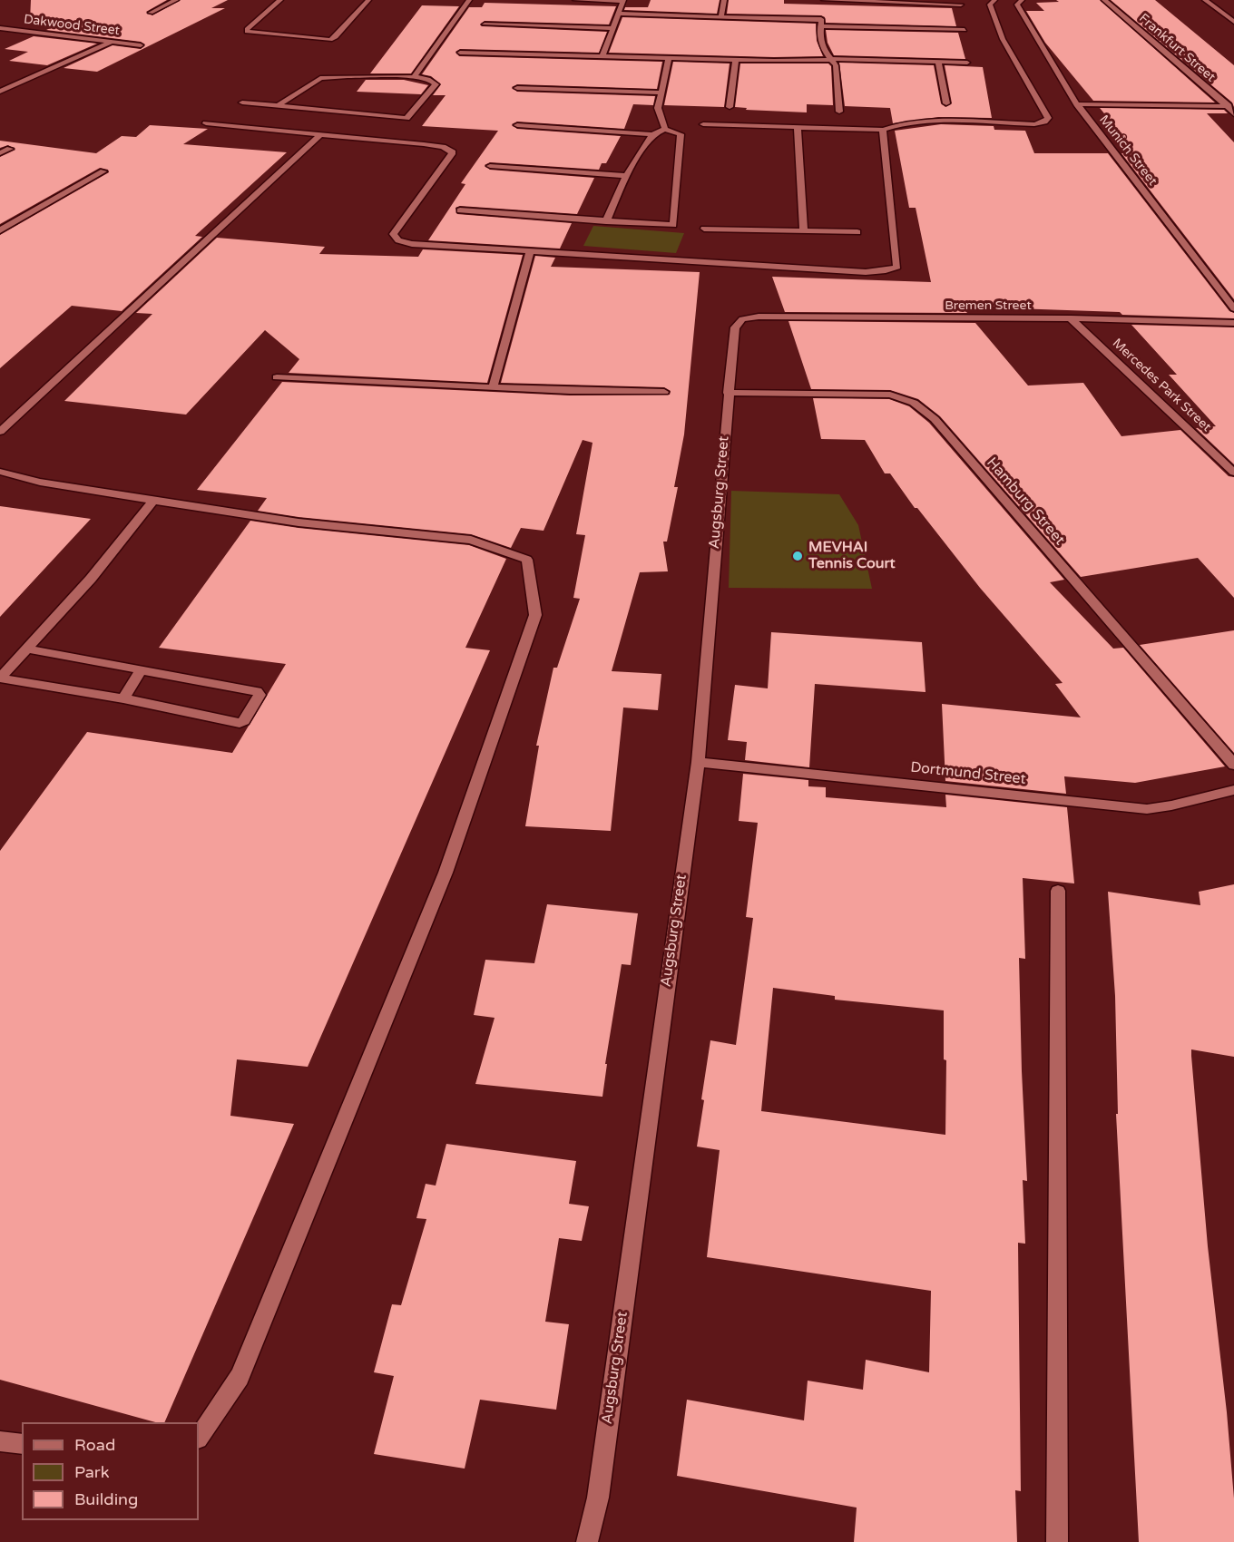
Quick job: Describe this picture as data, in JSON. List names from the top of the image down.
{
  "streets": {
    "street": [
      "Dakwood Street",
      "Frankfurt Street",
      "Munich Street",
      "Bremen Street",
      "Mercedes Park Street",
      "Augsburg Street",
      "Hamburg Street",
      "Dortmund Street"
    ]
  },
  "crossings": [
    ["Bremen Street", "Mercedes Park Street"],
    ["Bremen Street", "Augsburg Street"],
    ["Augsburg Street", "Hamburg Street"],
    ["Augsburg Street", "Dortmund Street"]
  ],
  "places": ["MEVHAI Tennis Court"],
  "legend": ["Road", "Park", "Building"]
}
